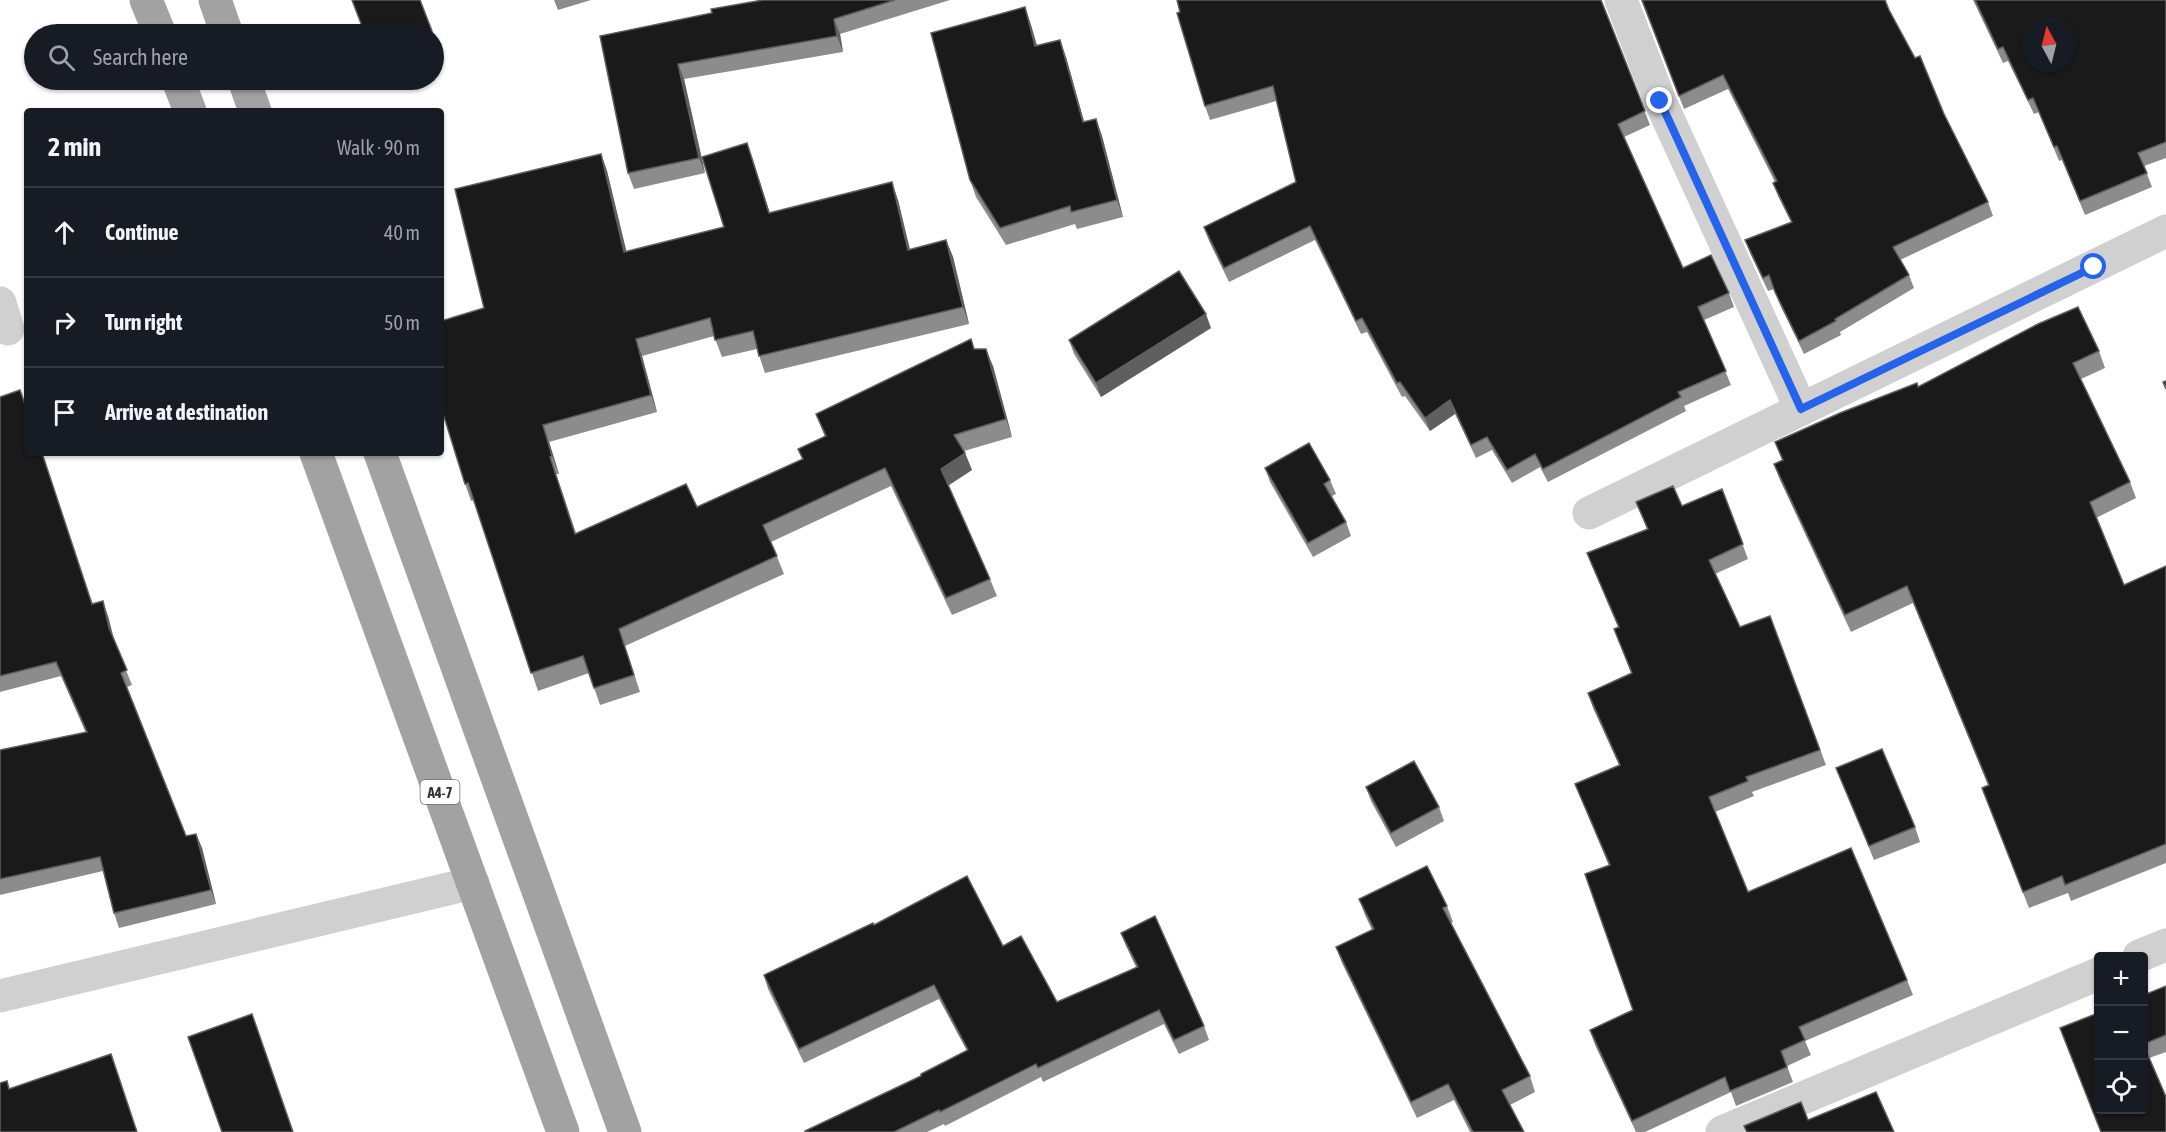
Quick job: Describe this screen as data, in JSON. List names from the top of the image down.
{
  "streets": {
    "highway": ["A4-7"]
  },
  "north": "top",
  "page": {
    "search": "Search here",
    "heading": ["2 min", "Walk · 90 m"],
    "list": [
      ["Continue", "40 m"],
      ["Turn right", "50 m"],
      "Arrive at destination"
    ],
    "map_buttons": ["+", "−"]
  }
}
